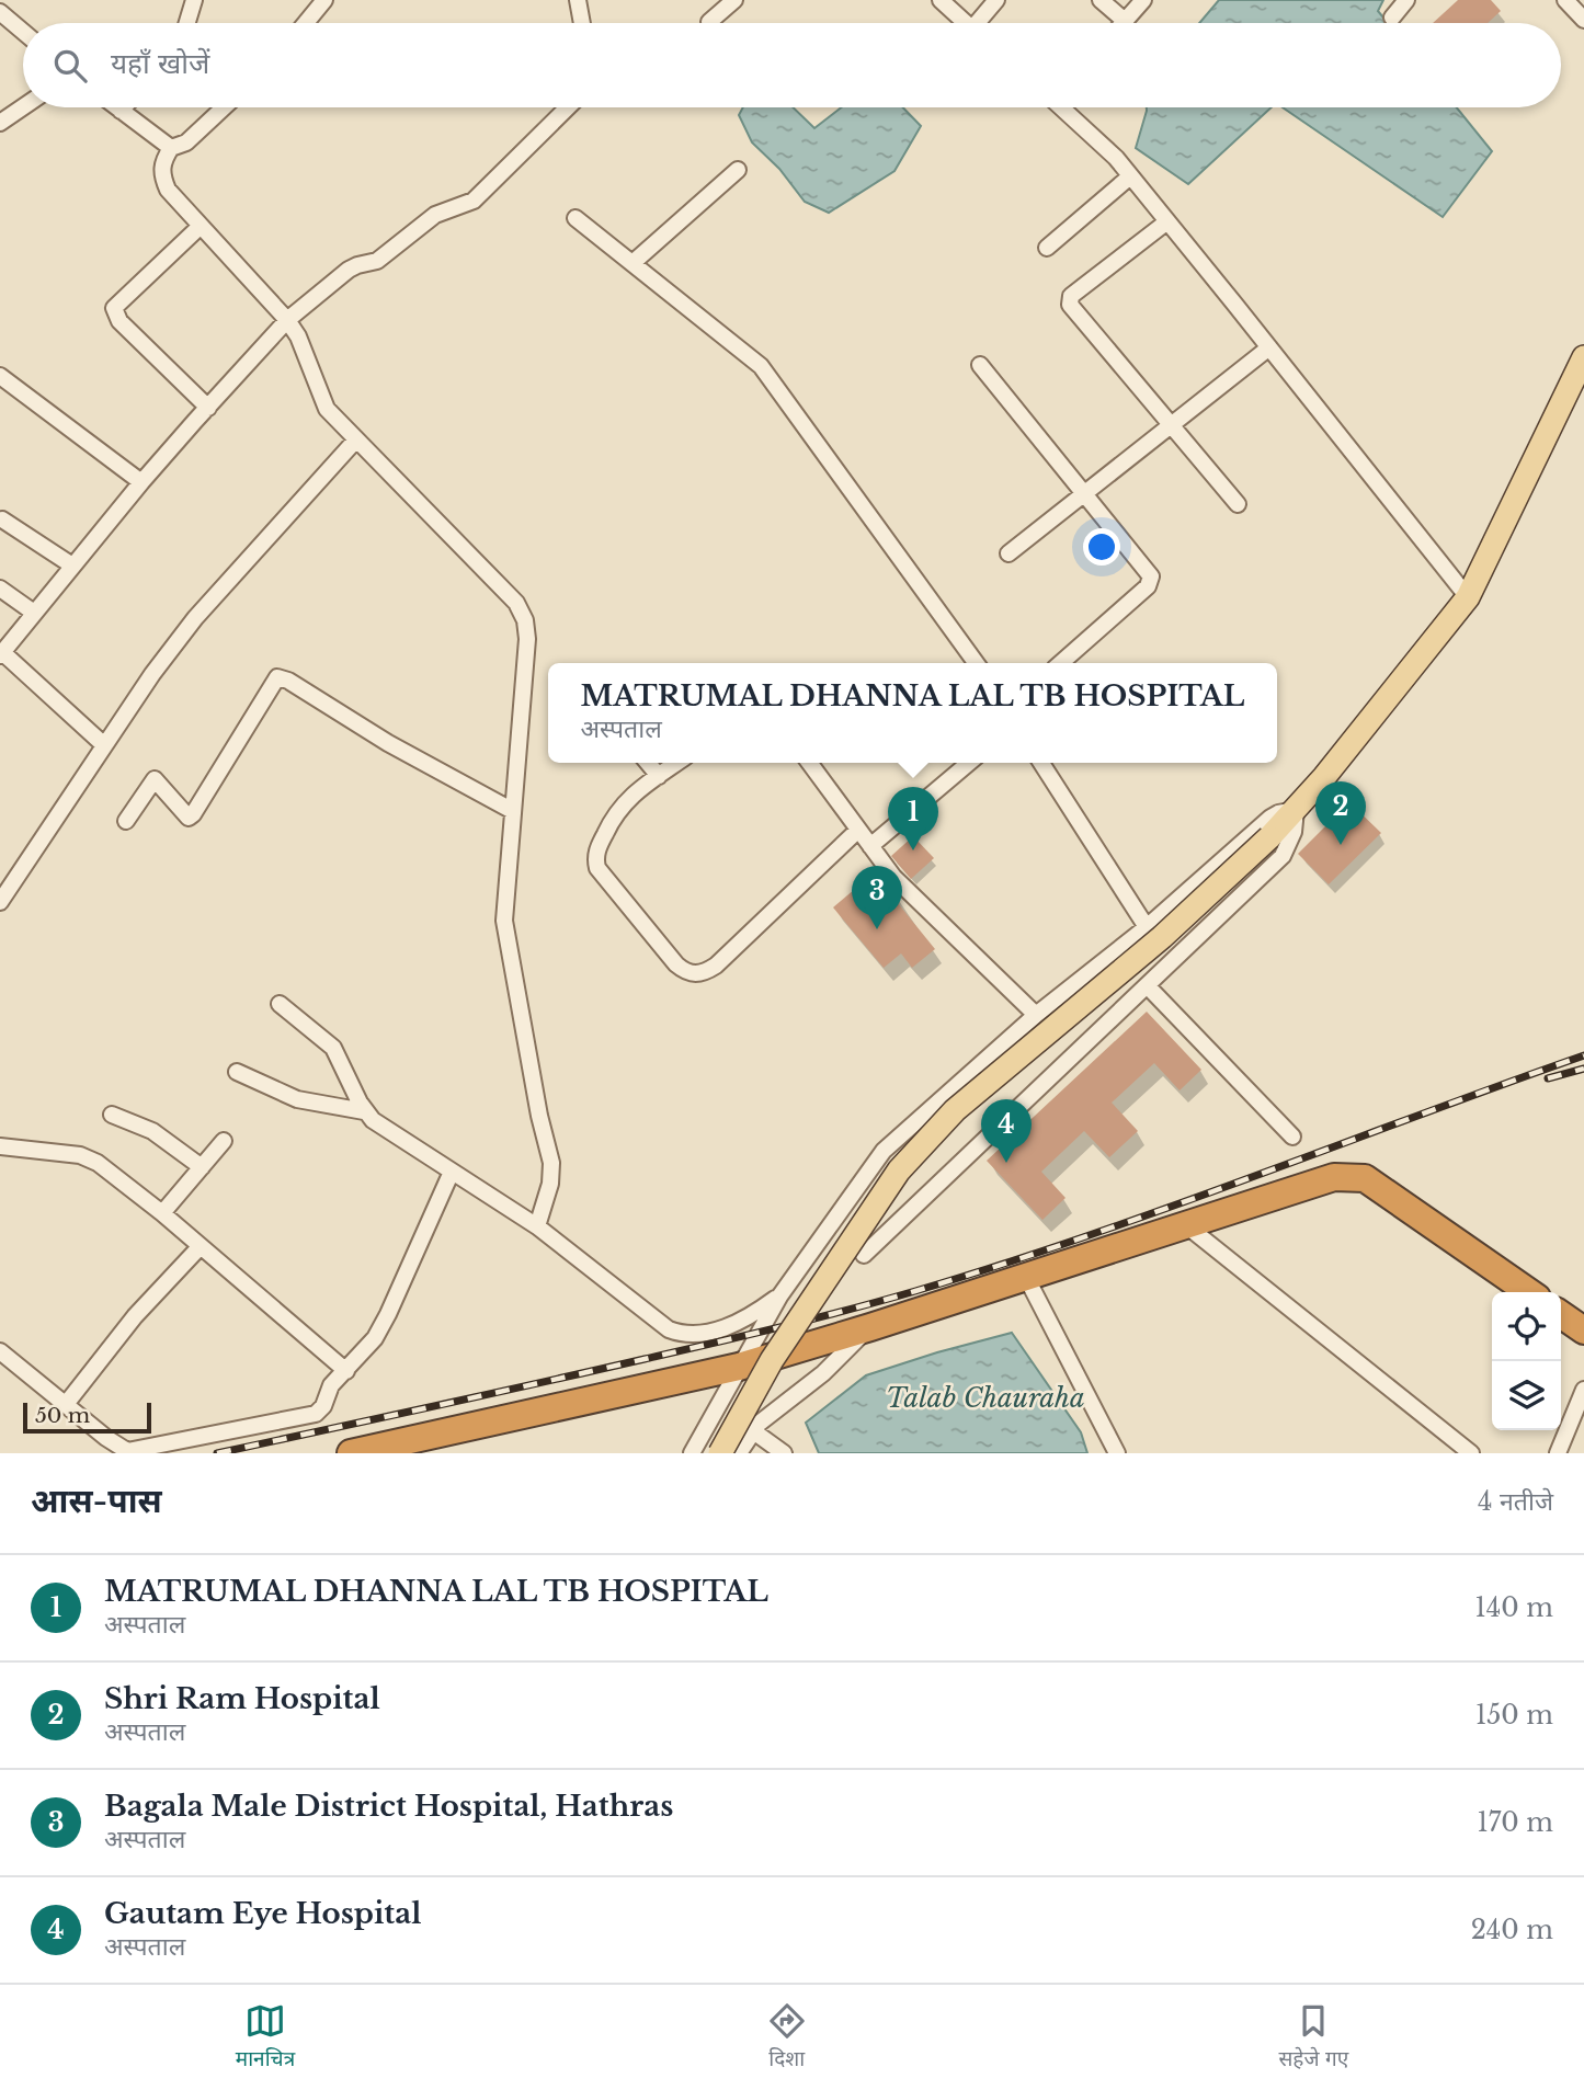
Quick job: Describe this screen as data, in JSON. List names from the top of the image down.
{
  "water": ["Talab Chauraha"],
  "scale_bar": "50 m",
  "page": {
    "search": "यहाँ खोजें",
    "popup": ["MATRUMAL DHANNA LAL TB HOSPITAL", "अस्पताल"],
    "pins": [
      "2",
      "1",
      "3",
      "4"
    ],
    "scale": "50 m",
    "heading": ["आस-पास", "4 नतीजे"],
    "list": [
      {
        "mark": "1",
        "name": "MATRUMAL DHANNA LAL TB HOSPITAL",
        "note": "अस्पताल",
        "value": "140 m"
      },
      {
        "mark": "2",
        "name": "Shri Ram Hospital",
        "note": "अस्पताल",
        "value": "150 m"
      },
      {
        "mark": "3",
        "name": "Bagala Male District Hospital, Hathras",
        "note": "अस्पताल",
        "value": "170 m"
      },
      {
        "mark": "4",
        "name": "Gautam Eye Hospital",
        "note": "अस्पताल",
        "value": "240 m"
      }
    ],
    "nav": ["मानचित्र", "दिशा", "सहेजे गए"]
  }
}
